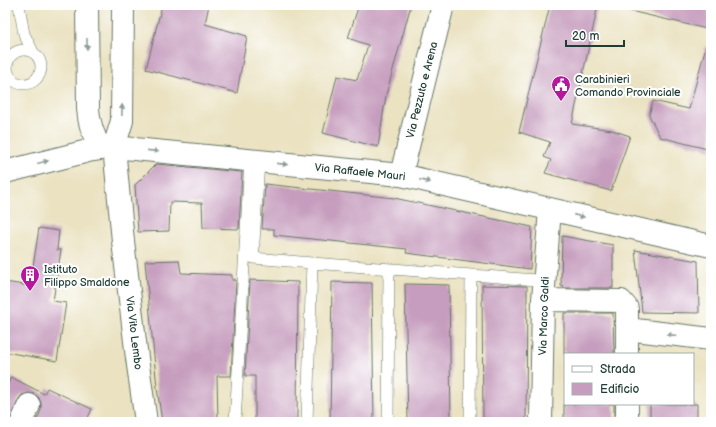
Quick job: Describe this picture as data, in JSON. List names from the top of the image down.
{
  "streets": {
    "street": [
      "Via Pezzuto e Arena",
      "Via Raffaele Mauri",
      "Via Marco Galdi",
      "Via Vito Lembo"
    ]
  },
  "crossings": [
    ["Via Pezzuto e Arena", "Via Raffaele Mauri"],
    ["Via Raffaele Mauri", "Via Marco Galdi"],
    ["Via Raffaele Mauri", "Via Vito Lembo"]
  ],
  "one_way": ["Via Raffaele Mauri"],
  "places": {
    "public building": ["Carabinieri Comando Provinciale"],
    "building": ["Istituto Filippo Smaldone"]
  },
  "legend": ["Strada", "Edificio"],
  "scale_bar": "20 m"
}
